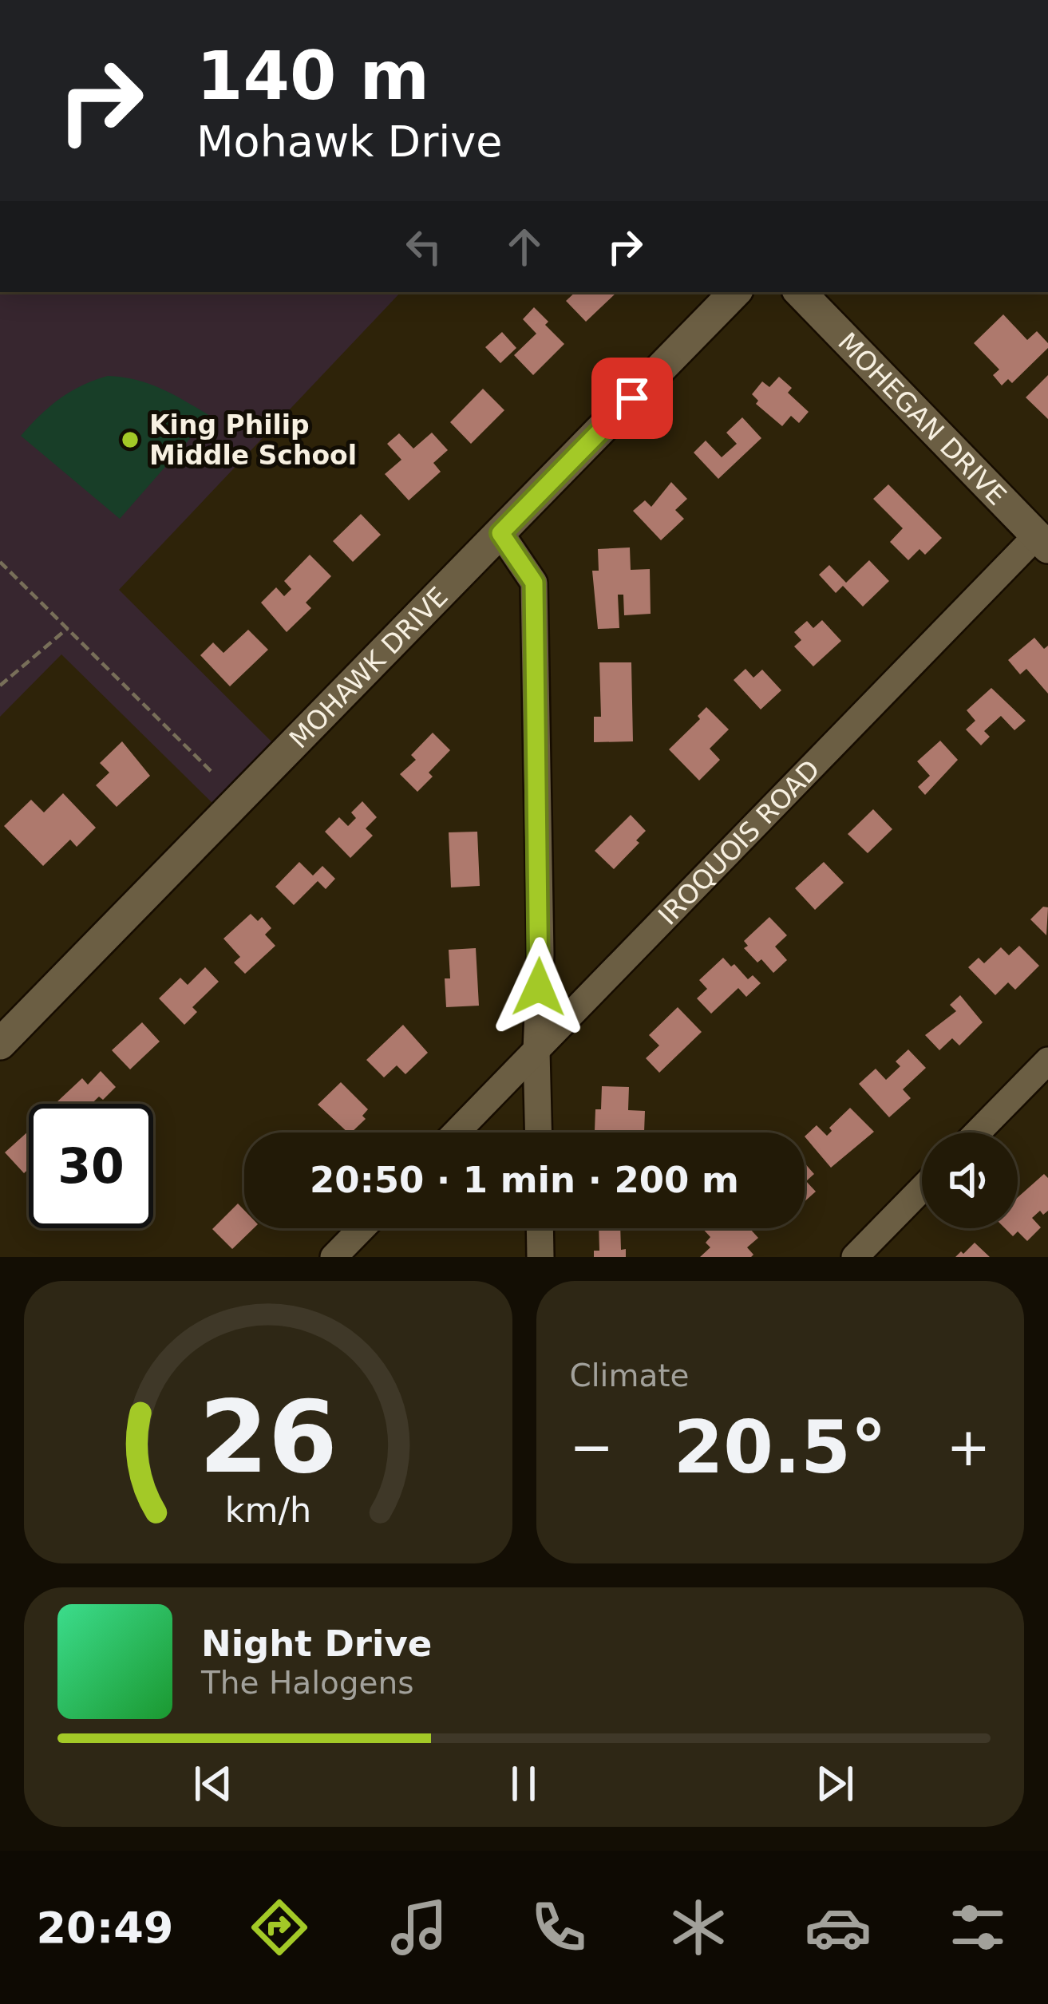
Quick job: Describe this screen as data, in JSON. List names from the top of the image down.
{
  "streets": {
    "street": ["MOHEGAN DRIVE", "MOHAWK DRIVE", "IROQUOIS ROAD"]
  },
  "crossings": [
    ["MOHEGAN DRIVE", "IROQUOIS ROAD"]
  ],
  "places": ["King Philip Middle School"],
  "page": {
    "turn": ["140 m", "Mohawk Drive"],
    "limit": "30",
    "trip": "20:50 · 1 min · 200 m",
    "tile": "Climate",
    "heat": ["−", "20.5°", "+"],
    "song": ["Night Drive", "The Halogens"],
    "tabs": "20:49",
    "gauge": ["26", "km/h"]
  }
}
